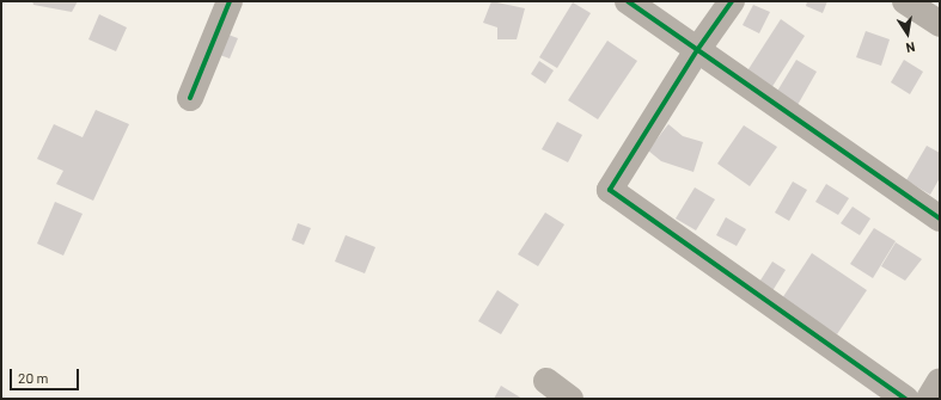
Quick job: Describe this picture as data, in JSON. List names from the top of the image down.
{
  "scale_bar": "20 m",
  "north": "bottom"
}
